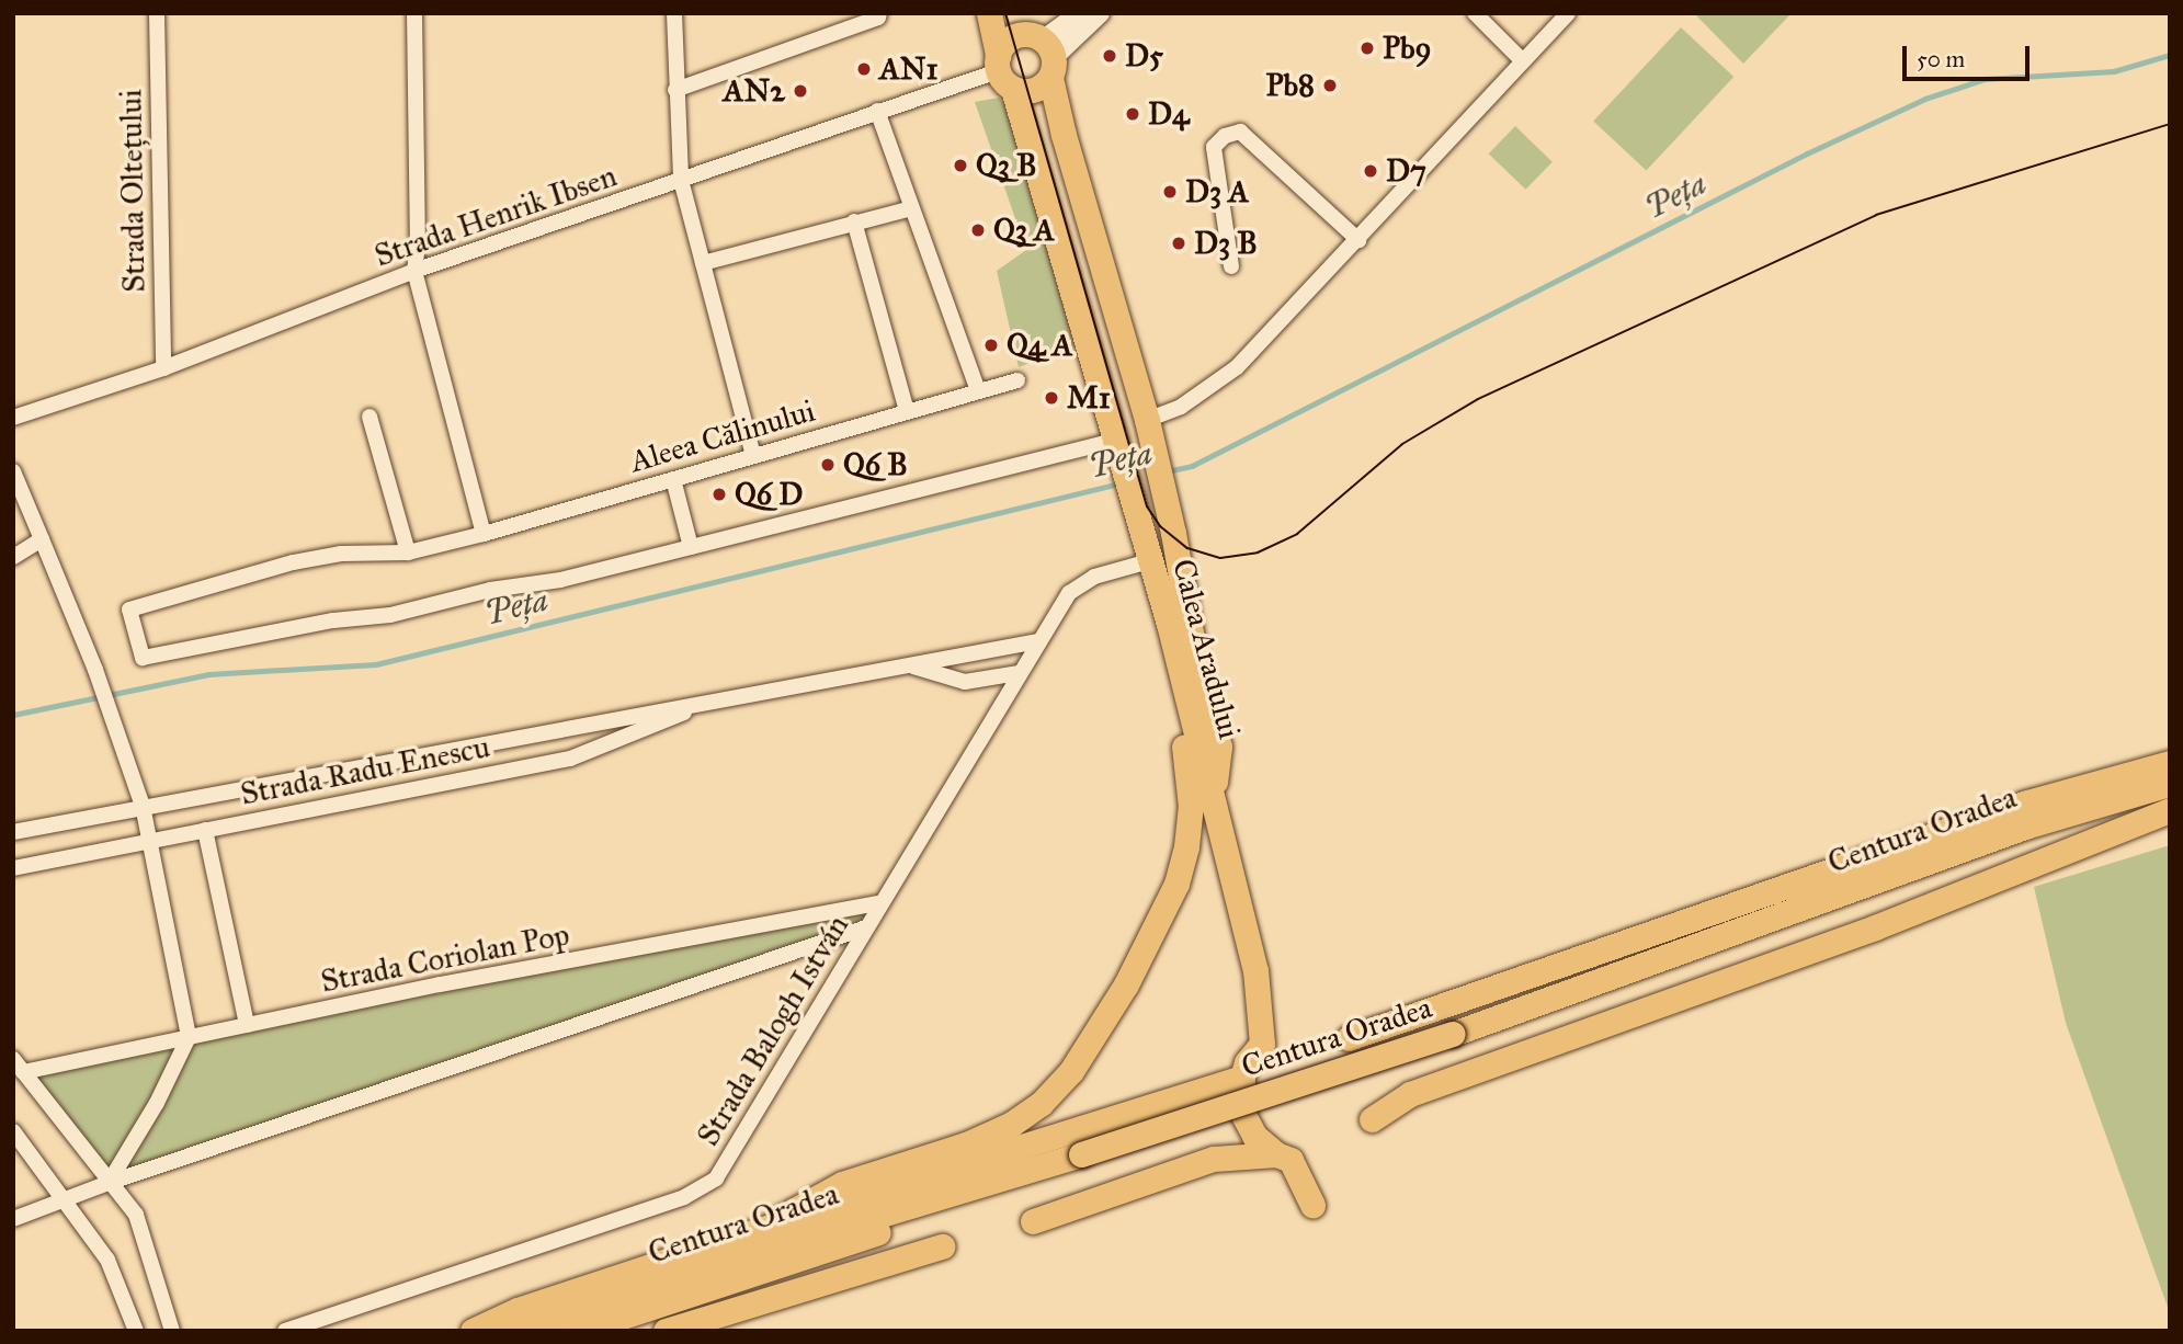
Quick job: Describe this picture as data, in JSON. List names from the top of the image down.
{
  "streets": {
    "main road": ["Calea Aradului", "Centura Oradea"],
    "street": [
      "Strada Oltețului",
      "Strada Henrik Ibsen",
      "Aleea Călinului",
      "Strada Radu Enescu",
      "Strada Coriolan Pop",
      "Strada Balogh István"
    ]
  },
  "crossings": [
    ["Strada Oltețului", "Strada Henrik Ibsen"],
    ["Strada Henrik Ibsen", "Calea Aradului"],
    ["Calea Aradului", "Strada Balogh István"],
    ["Strada Radu Enescu", "Strada Balogh István"],
    ["Strada Coriolan Pop", "Strada Balogh István"]
  ],
  "water": ["Peța"],
  "places": [
    "Pb9",
    "D5",
    "AN1",
    "Pb8",
    "AN2",
    "D4",
    "Q3 B",
    "D7",
    "D3 A",
    "Q3 A",
    "D3 B",
    "Q4 A",
    "M1",
    "Q6 B",
    "Q6 D"
  ],
  "scale_bar": "50 m"
}
